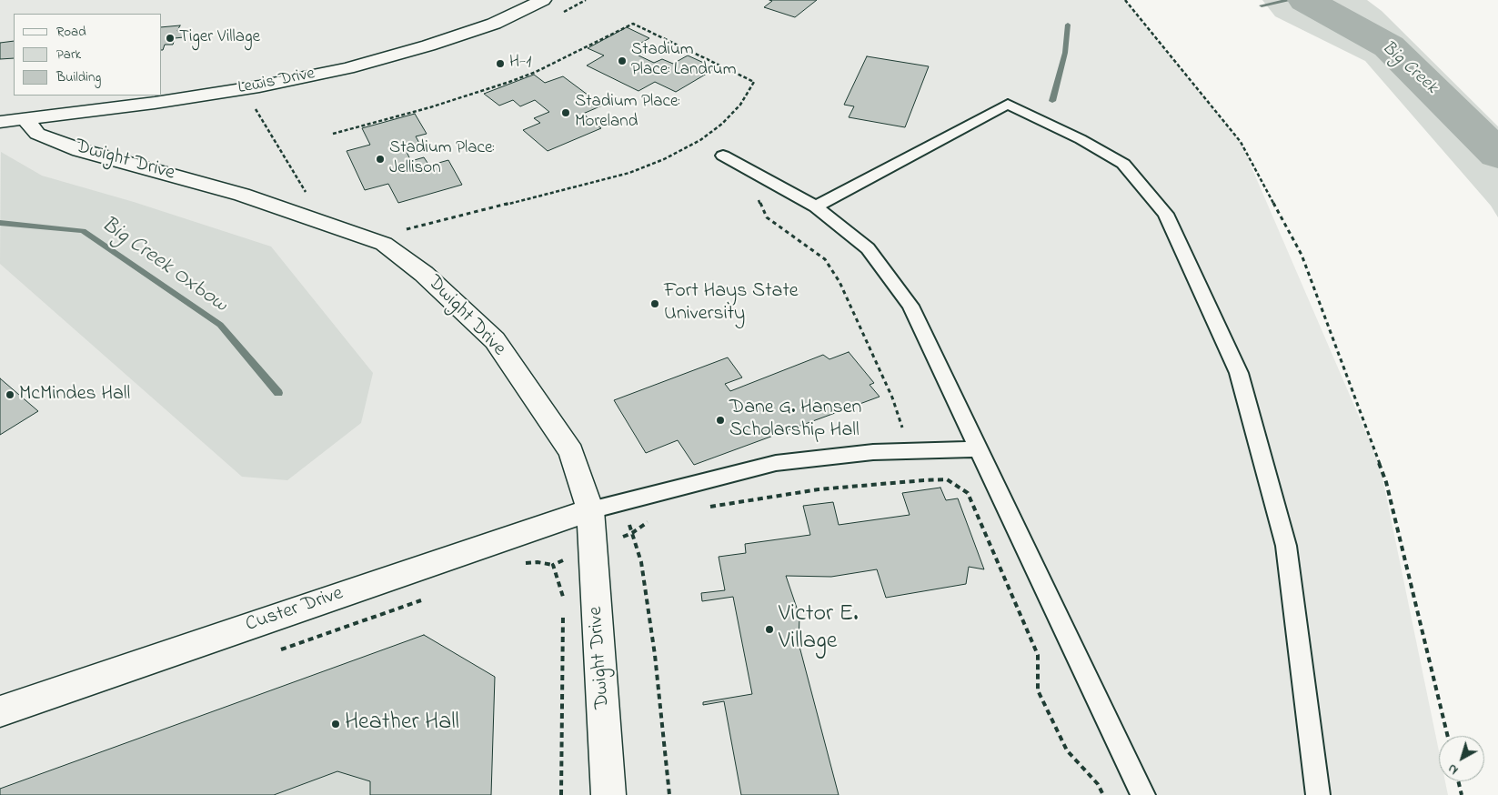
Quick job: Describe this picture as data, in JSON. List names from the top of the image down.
{
  "streets": {
    "street": ["Lewis Drive", "Dwight Drive", "Custer Drive"]
  },
  "crossings": [
    ["Lewis Drive", "Dwight Drive"],
    ["Dwight Drive", "Custer Drive"]
  ],
  "water": ["Big Creek", "Big Creek Oxbow"],
  "places": [
    "Tiger Village",
    "Stadium Place: Landrum",
    "H-1",
    "Stadium Place: Moreland",
    "Stadium Place: Jellison",
    "Fort Hays State University",
    "McMindes Hall",
    "Dane G. Hansen Scholarship Hall",
    "Victor E. Village",
    "Heather Hall"
  ],
  "legend": ["Road", "Park", "Building"],
  "north": "bottom left"
}
